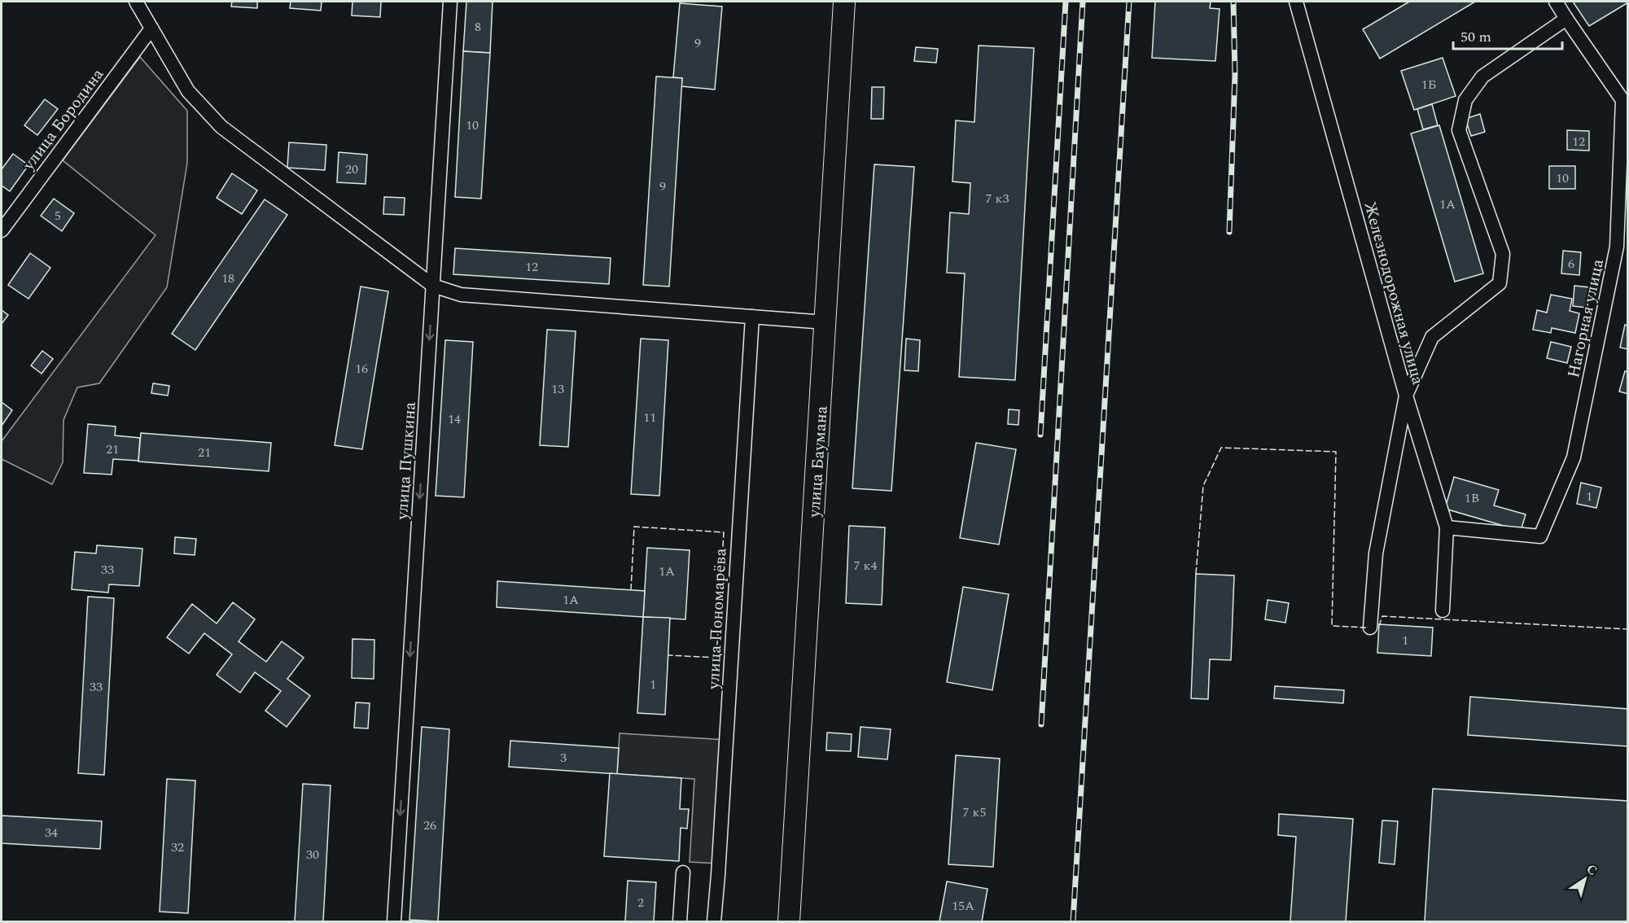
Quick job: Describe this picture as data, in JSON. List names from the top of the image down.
{
  "streets": {
    "main road": ["улица Баумана"],
    "street": [
      "улица Бородина",
      "Железнодорожная улица",
      "Нагорная улица",
      "улица Пушкина",
      "улица Пономарёва"
    ]
  },
  "one_way": ["улица Пушкина"],
  "house_numbers": [
    "8",
    "9",
    "1Б",
    "10",
    "12",
    "20",
    "10",
    "9",
    "7 к3",
    "1А",
    "5",
    "6",
    "12",
    "18",
    "16",
    "13",
    "11",
    "14",
    "21",
    "21",
    "1",
    "1В",
    "7 к4",
    "33",
    "1А",
    "1А",
    "1",
    "1",
    "33",
    "3",
    "7 к5",
    "26",
    "34",
    "32",
    "30",
    "2",
    "15А"
  ],
  "scale_bar": "50 m",
  "north": "top right"
}
